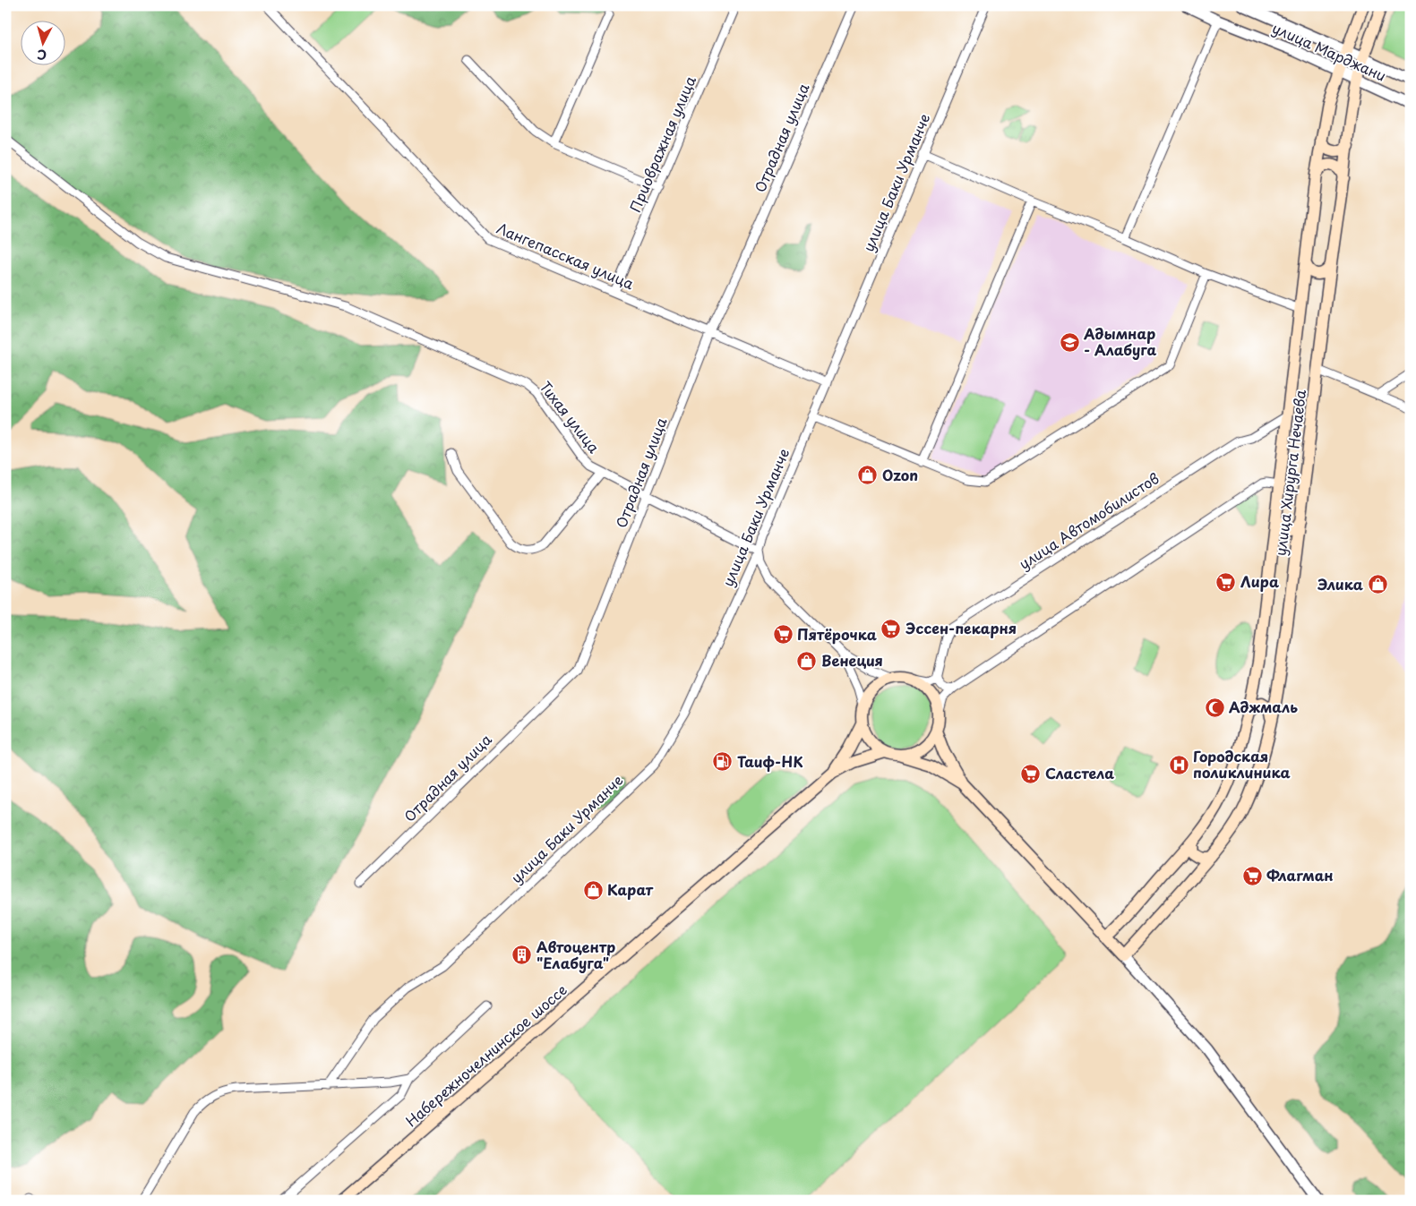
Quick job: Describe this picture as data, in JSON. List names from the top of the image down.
{
  "streets": {
    "main road": ["улица Хирурга Нечаева", "Набережночелнинское шоссе"],
    "street": [
      "улица Марджани",
      "Отрадная улица",
      "Приовражная улица",
      "улица Баки Урманче",
      "Лангепасская улица",
      "Тихая улица",
      "улица Автомобилистов"
    ]
  },
  "crossings": [
    ["улица Марджани", "улица Хирурга Нечаева"],
    ["Отрадная улица", "Лангепасская улица"],
    ["Отрадная улица", "Тихая улица"],
    ["Приовражная улица", "Лангепасская улица"],
    ["улица Баки Урманче", "Лангепасская улица"],
    ["улица Баки Урманче", "Тихая улица"],
    ["улица Хирурга Нечаева", "улица Автомобилистов"]
  ],
  "places": {
    "school or university": ["Адымнар - Алабуга"],
    "shop": [
      "Ozon",
      "Элика",
      "Венеция",
      "Карат"
    ],
    "supermarket": [
      "Лира",
      "Эссен-пекарня",
      "Пятёрочка",
      "Сластела",
      "Флагман"
    ],
    "mosque": ["Аджмаль"],
    "fuel station": ["Таиф-НК"],
    "hospital": ["Городская поликлиника"],
    "building": ["Автоцентр \"Елабуга\""]
  },
  "north": "bottom"
}
